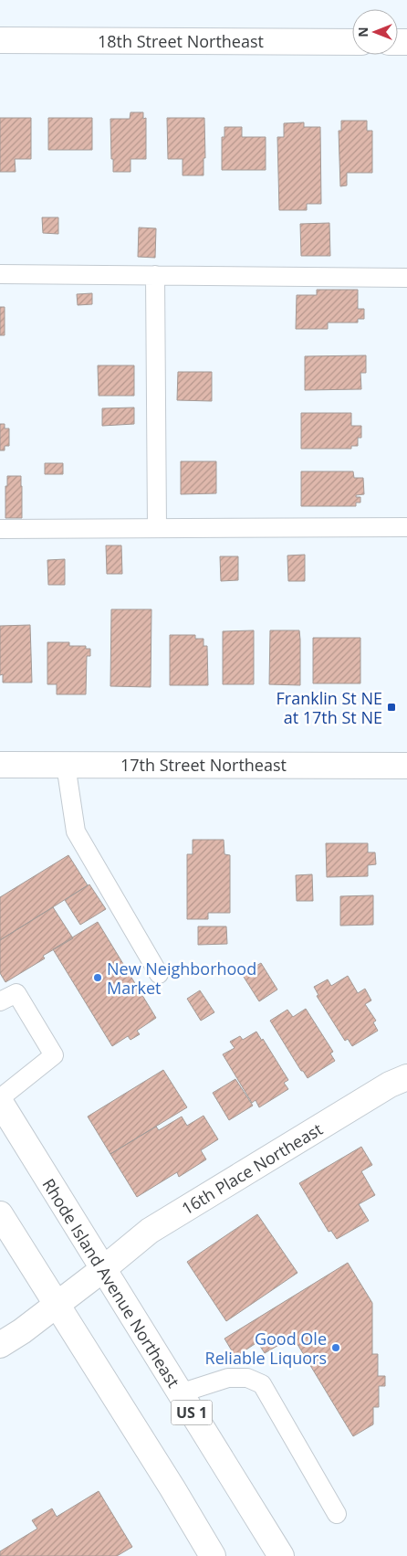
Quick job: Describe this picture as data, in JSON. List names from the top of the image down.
{
  "streets": {
    "street": [
      "18th Street Northeast",
      "17th Street Northeast",
      "16th Place Northeast",
      "Rhode Island Avenue Northeast",
      "US 1"
    ]
  },
  "crossings": [
    ["16th Place Northeast", "Rhode Island Avenue Northeast"]
  ],
  "places": {
    "transit": ["Franklin St NE at 17th St NE"],
    "other": ["New Neighborhood Market", "Good Ole Reliable Liquors"]
  },
  "north": "left"
}
